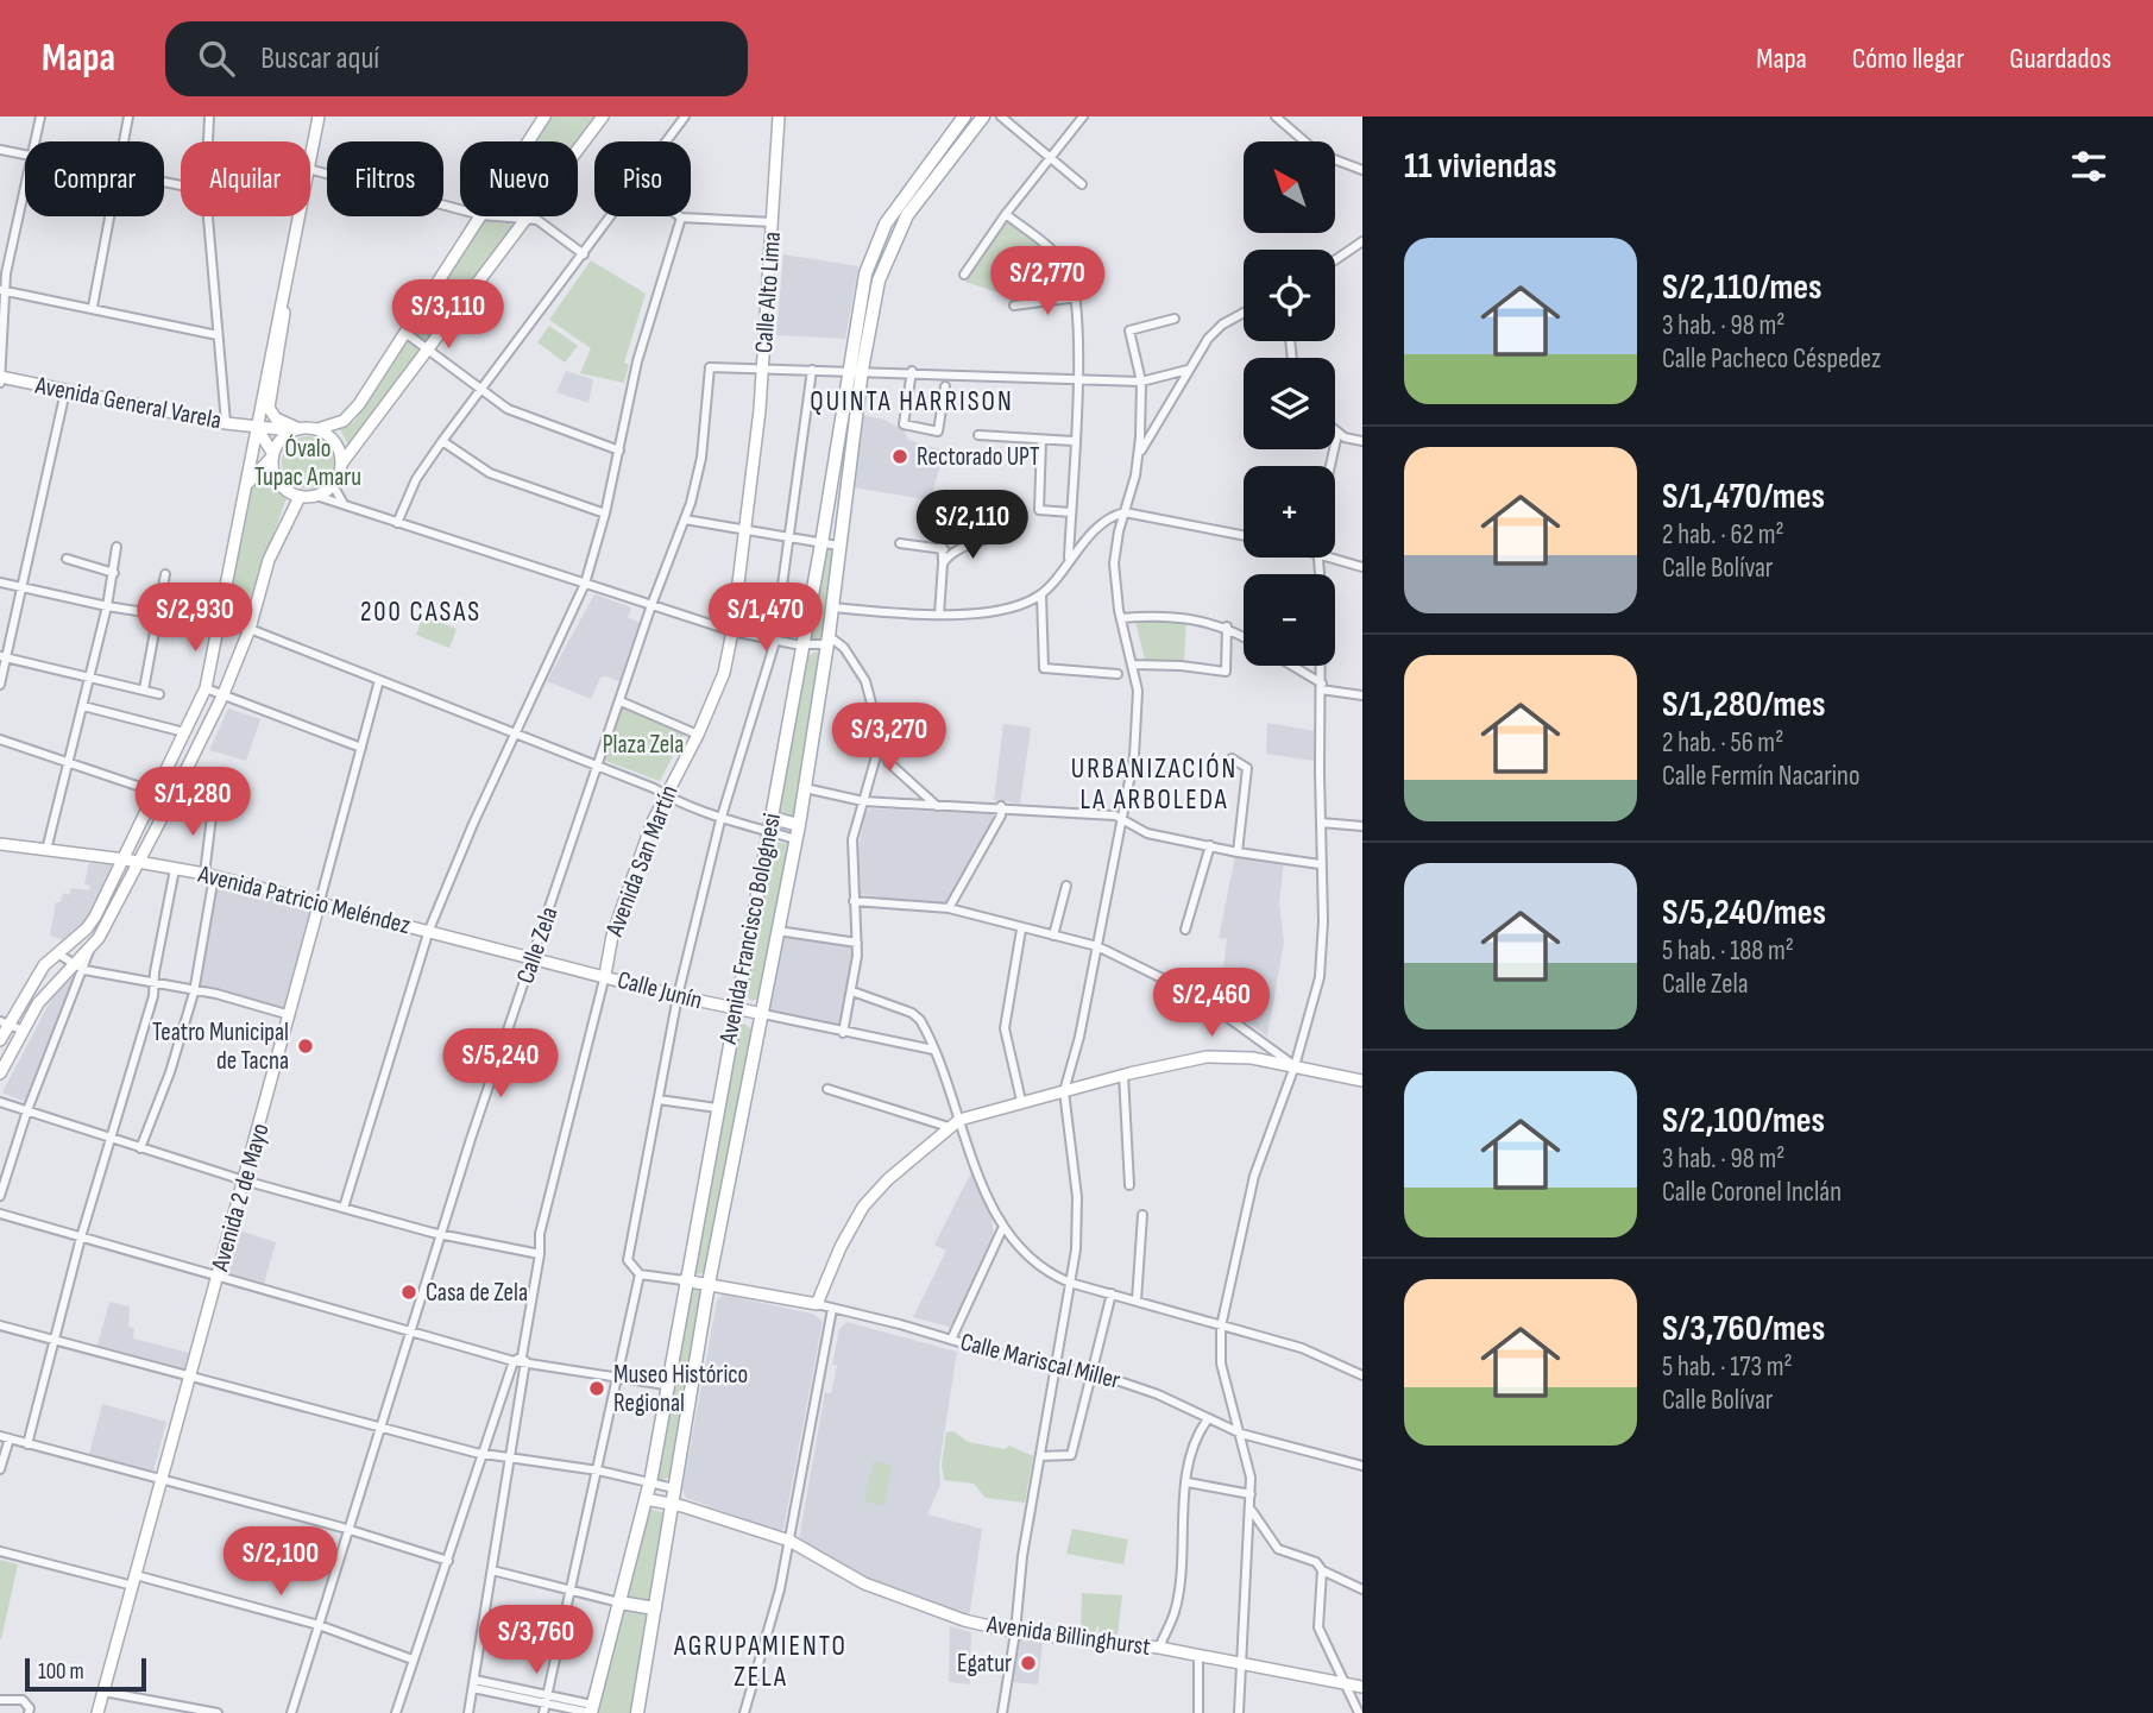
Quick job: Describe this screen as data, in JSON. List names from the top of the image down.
{
  "streets": {
    "main road": ["Avenida Francisco Bolognesi"],
    "street": [
      "Calle Alto Lima",
      "Avenida General Varela",
      "Avenida San Martín",
      "Avenida Patricio Meléndez",
      "Calle Zela",
      "Calle Junín",
      "Avenida 2 de Mayo",
      "Calle Mariscal Miller",
      "Avenida Billinghurst"
    ]
  },
  "crossings": [
    ["Calle Alto Lima", "Avenida San Martín"],
    ["Calle Alto Lima", "Calle Zela"],
    ["Avenida San Martín", "Avenida Patricio Meléndez"],
    ["Avenida San Martín", "Calle Zela"],
    ["Avenida San Martín", "Calle Junín"],
    ["Avenida Patricio Meléndez", "Calle Zela"],
    ["Avenida Patricio Meléndez", "Calle Junín"],
    ["Avenida Patricio Meléndez", "Avenida 2 de Mayo"],
    ["Avenida Francisco Bolognesi", "Calle Junín"],
    ["Avenida Francisco Bolognesi", "Calle Mariscal Miller"],
    ["Avenida Francisco Bolognesi", "Avenida Billinghurst"]
  ],
  "districts": [
    "QUINTA HARRISON",
    "200 CASAS",
    "URBANIZACIÓN LA ARBOLEDA",
    "AGRUPAMIENTO ZELA"
  ],
  "parks": ["Óvalo Tupac Amaru", "Plaza Zela"],
  "places": [
    "Rectorado UPT",
    "Teatro Municipal de Tacna",
    "Casa de Zela",
    "Museo Histórico Regional",
    "Egatur"
  ],
  "scale_bar": "100 m",
  "north": "top left",
  "page": {
    "header": "Mapa",
    "search": "Buscar aquí",
    "nav": ["Mapa", "Cómo llegar", "Guardados"],
    "heading": "11 viviendas",
    "map_buttons": ["+", "−"],
    "chip": [
      "Comprar",
      "Alquilar",
      "Filtros",
      "Nuevo",
      "Piso"
    ],
    "list": [
      {
        "name": "S/2,110/mes",
        "note": "3 hab. · 98 m² · Calle Pacheco Céspedez"
      },
      {
        "name": "S/1,470/mes",
        "note": "2 hab. · 62 m² · Calle Bolívar"
      },
      {
        "name": "S/1,280/mes",
        "note": "2 hab. · 56 m² · Calle Fermín Nacarino"
      },
      {
        "name": "S/5,240/mes",
        "note": "5 hab. · 188 m² · Calle Zela"
      },
      {
        "name": "S/2,100/mes",
        "note": "3 hab. · 98 m² · Calle Coronel Inclán"
      },
      {
        "name": "S/3,760/mes",
        "note": "5 hab. · 173 m² · Calle Bolívar"
      }
    ],
    "price": [
      "S/2,770",
      "S/3,110",
      "S/2,110",
      "S/2,930",
      "S/1,470",
      "S/3,270",
      "S/1,280",
      "S/2,460",
      "S/5,240",
      "S/2,100",
      "S/3,760"
    ],
    "scale": "100 m"
  }
}
